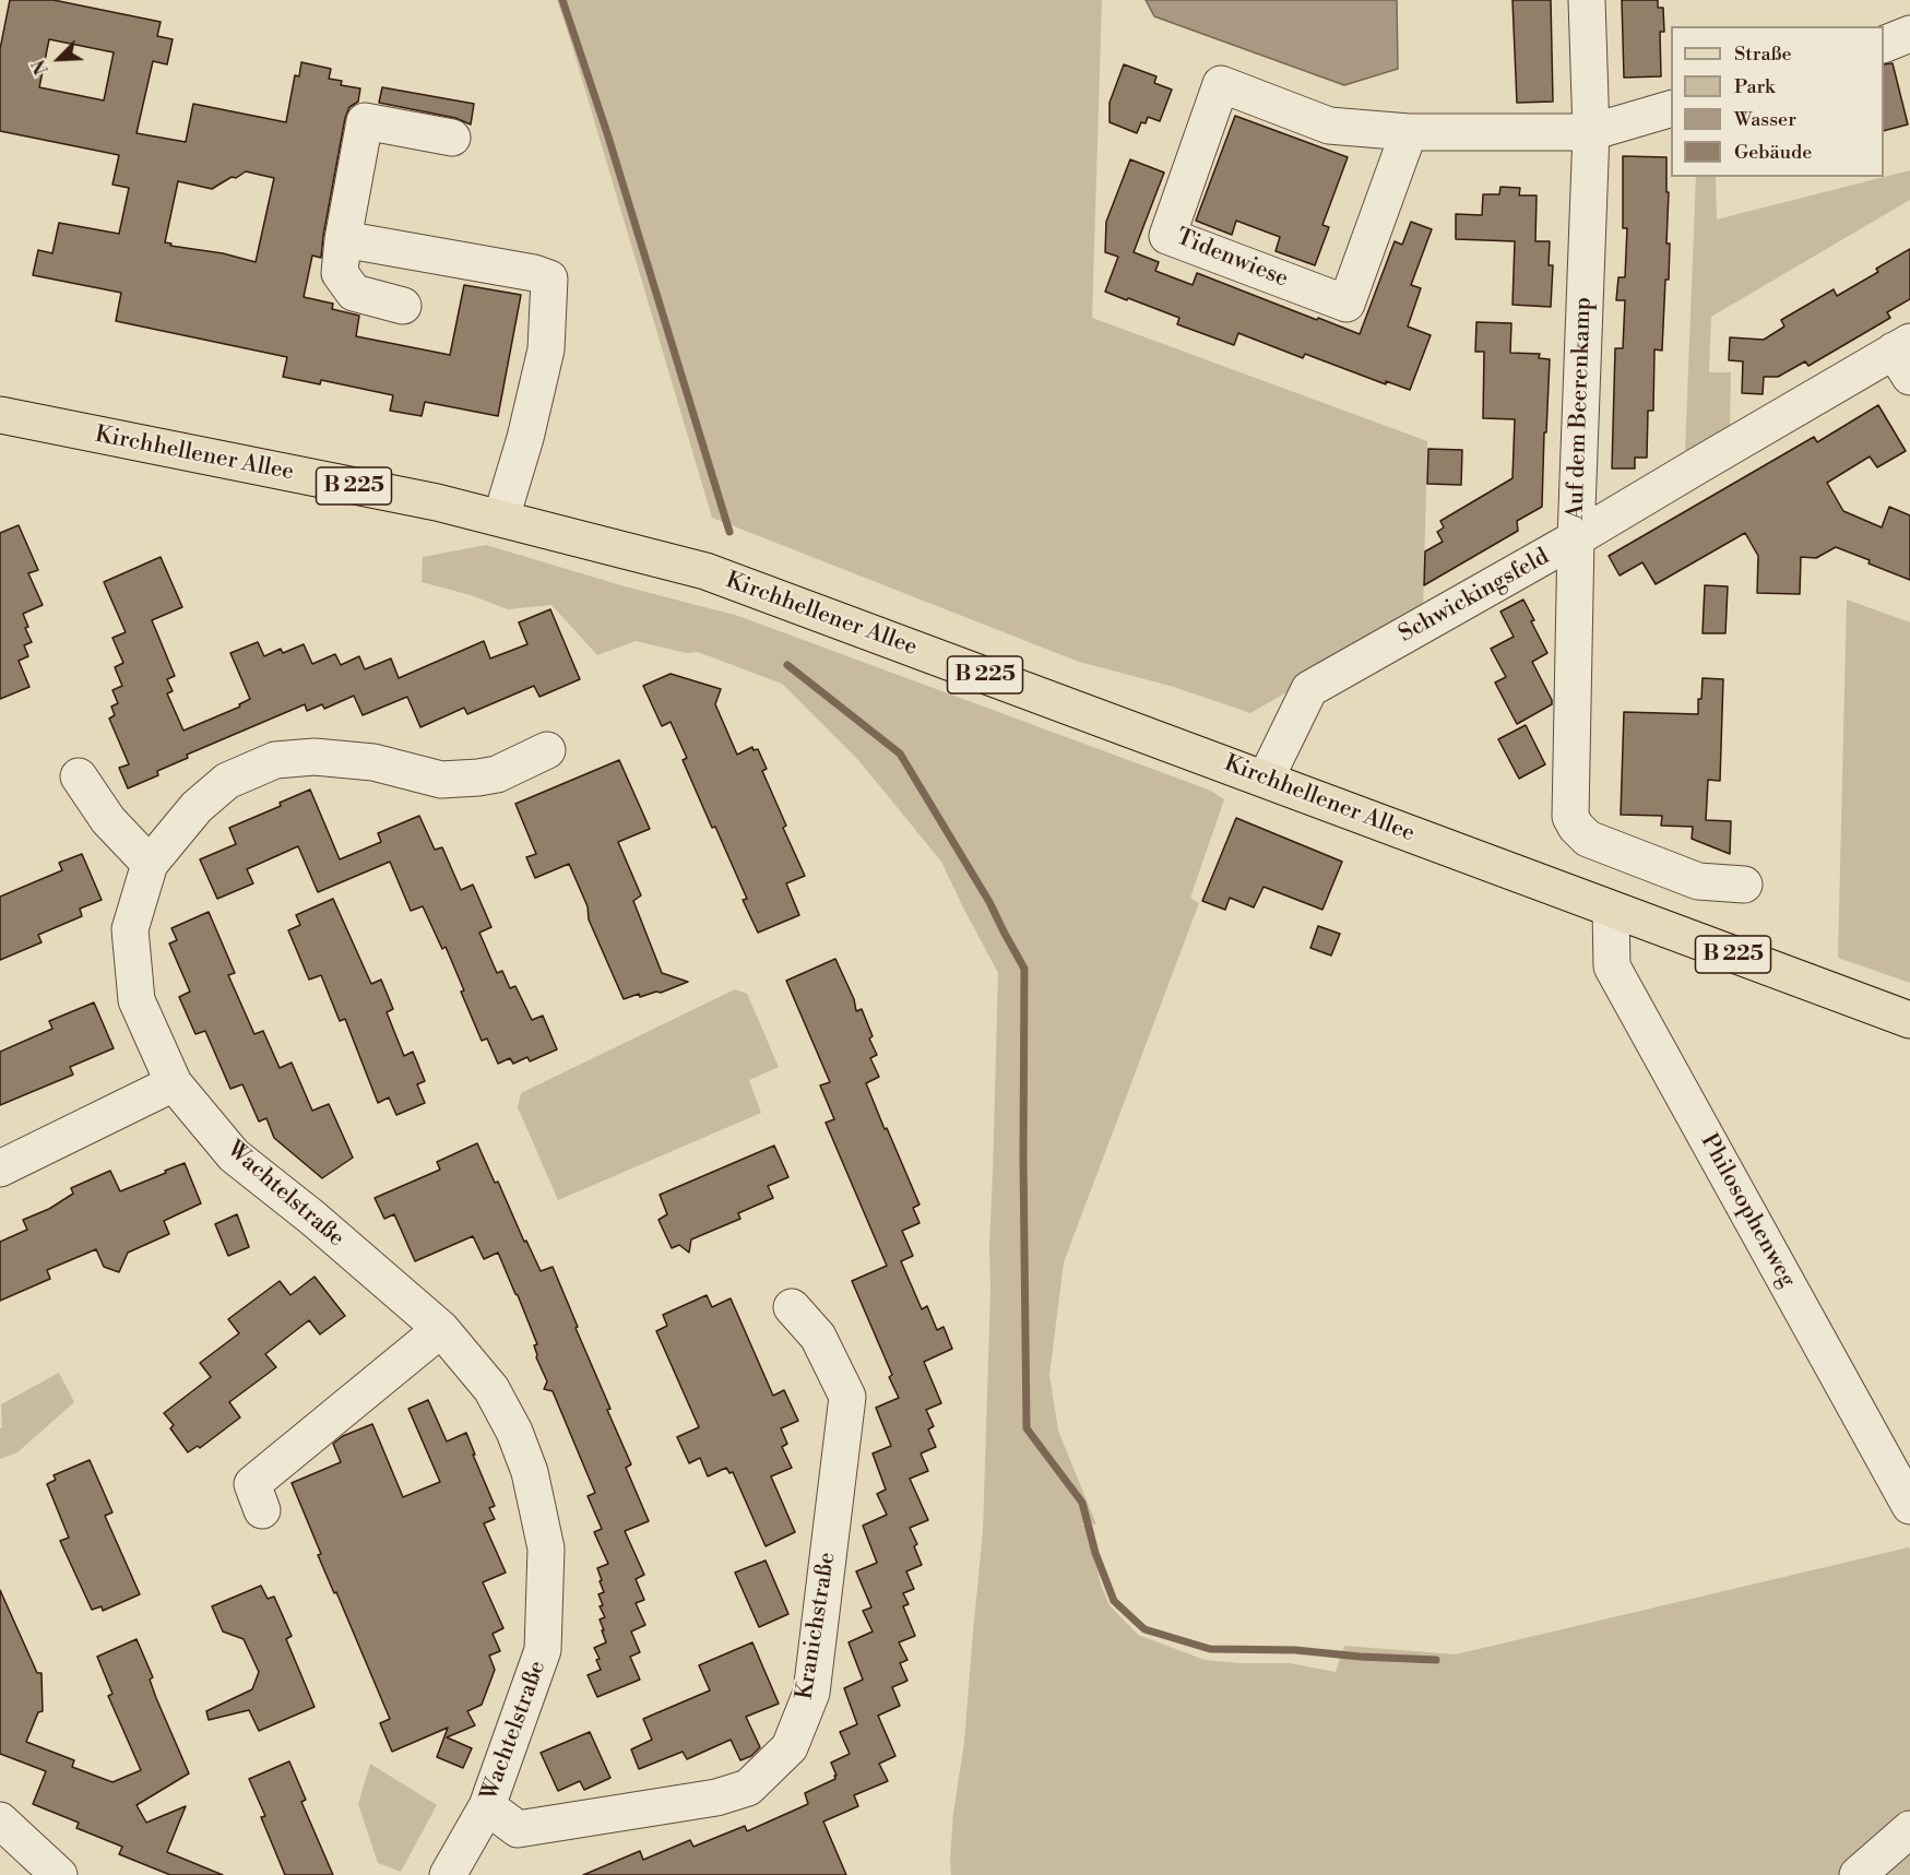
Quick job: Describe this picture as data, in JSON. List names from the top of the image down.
{
  "streets": {
    "main road": ["Kirchhellener Allee", "B 225"],
    "street": [
      "Tidenwiese",
      "Auf dem Beerenkamp",
      "Schwickingsfeld",
      "Wachtelstraße",
      "Philosophenweg",
      "Kranichstraße"
    ]
  },
  "crossings": [
    ["Tidenwiese", "Auf dem Beerenkamp"],
    ["Auf dem Beerenkamp", "Schwickingsfeld"],
    ["Kirchhellener Allee", "Schwickingsfeld"],
    ["Kirchhellener Allee", "Philosophenweg"],
    ["Wachtelstraße", "Kranichstraße"]
  ],
  "legend": [
    "Straße",
    "Park",
    "Wasser",
    "Gebäude"
  ],
  "north": "bottom left"
}
